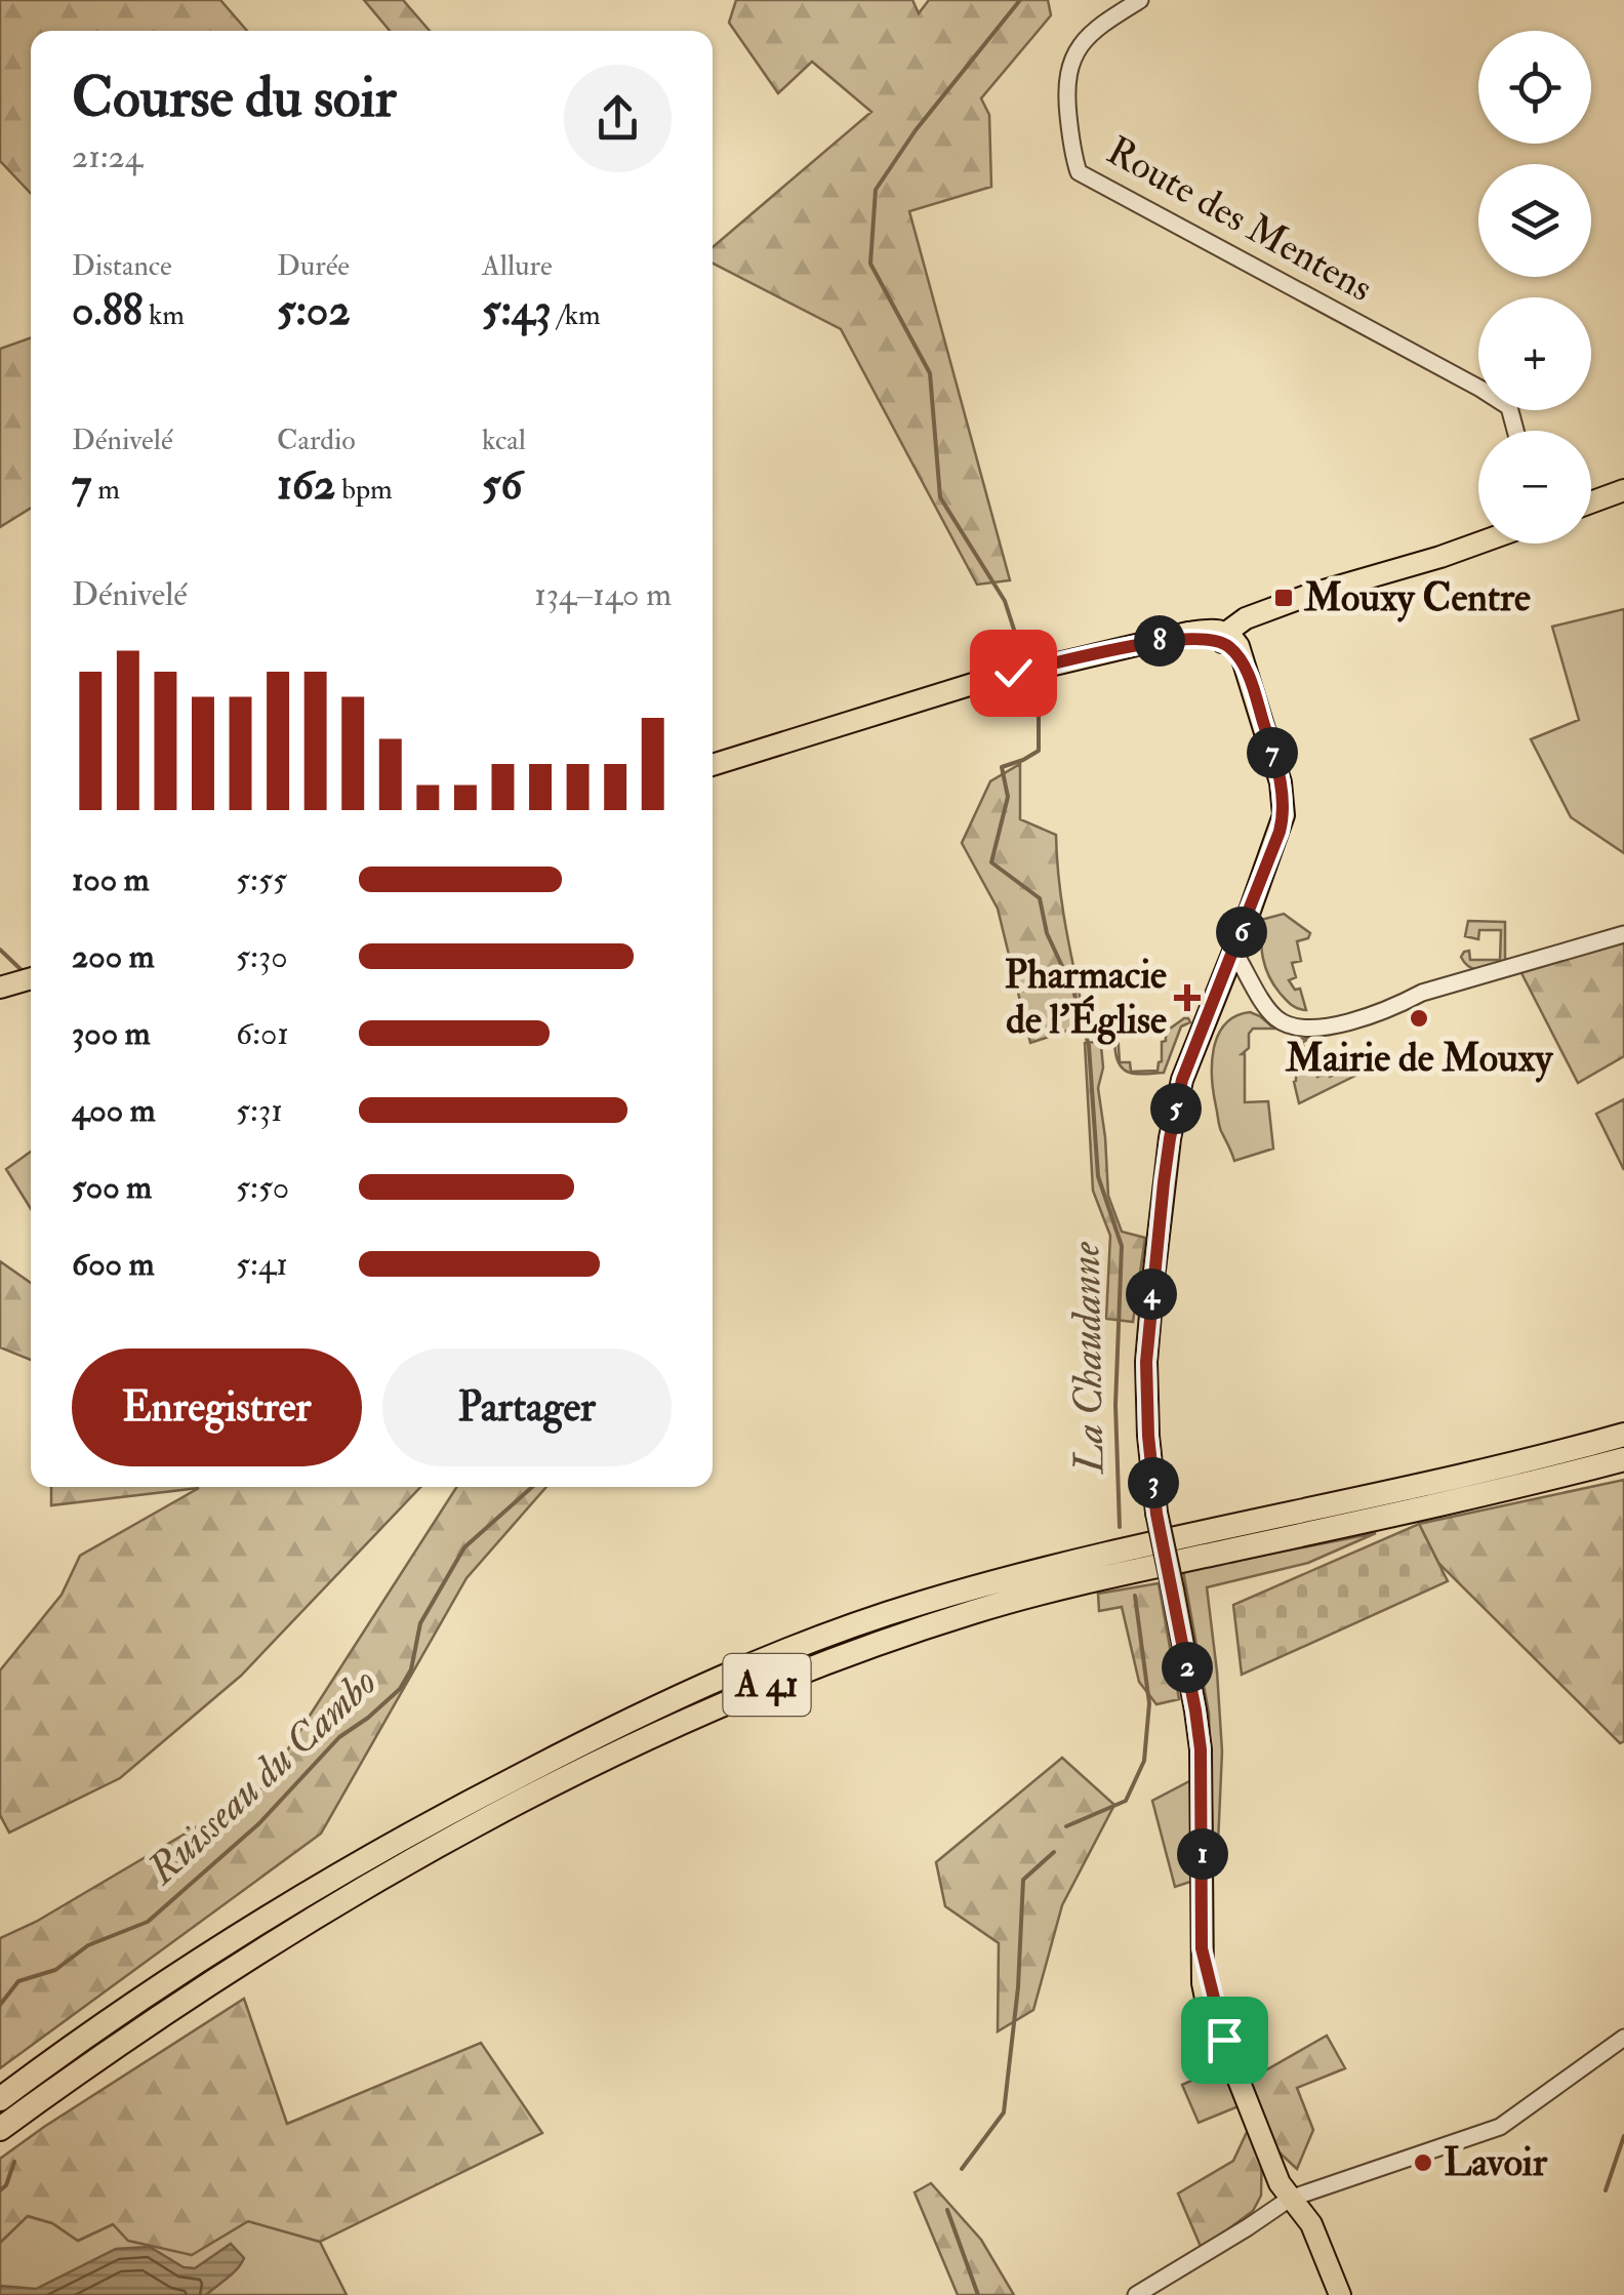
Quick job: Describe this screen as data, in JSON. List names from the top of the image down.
{
  "streets": {
    "highway": ["A 41"],
    "street": ["Route des Mentens"]
  },
  "water": ["La Chaudanne", "Ruisseau du Cambo"],
  "places": {
    "transit": ["Mouxy Centre"],
    "health": ["Pharmacie de l'Église"],
    "other": ["Mairie de Mouxy", "Lavoir"]
  },
  "page": {
    "map_buttons": ["+", "−"],
    "heading": ["Course du soir", "21:24"],
    "stats": [
      ["Distance", "0.88 km"],
      ["Durée", "5:02"],
      ["Allure", "5:43 /km"],
      ["Dénivelé", "7 m"],
      ["Cardio", "162 bpm"],
      ["kcal", "56"]
    ],
    "chart": ["Dénivelé", "134–140 m"],
    "pins": [
      "8",
      "7",
      "6",
      "5",
      "4",
      "3",
      "2",
      "1"
    ],
    "list": [
      {
        "name": "100 m",
        "note": "5:55"
      },
      {
        "name": "200 m",
        "note": "5:30"
      },
      {
        "name": "300 m",
        "note": "6:01"
      },
      {
        "name": "400 m",
        "note": "5:31"
      },
      {
        "name": "500 m",
        "note": "5:50"
      },
      {
        "name": "600 m",
        "note": "5:41"
      }
    ],
    "buttons": ["Enregistrer", "Partager"]
  }
}
